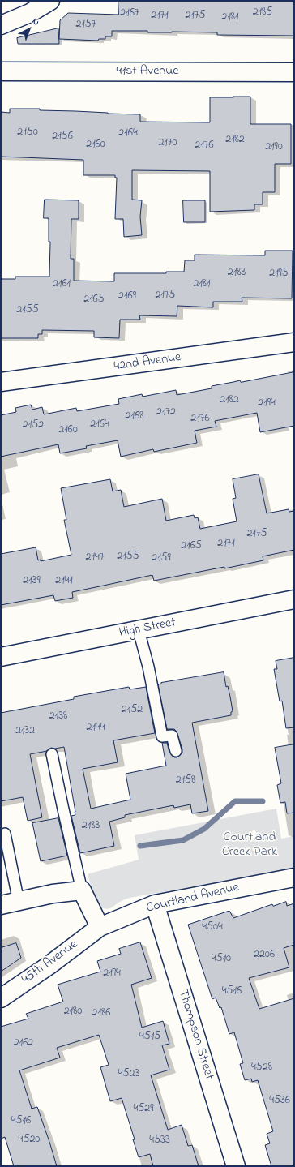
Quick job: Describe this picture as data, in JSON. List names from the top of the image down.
{
  "streets": {
    "street": [
      "41st Avenue",
      "42nd Avenue",
      "High Street",
      "Courtland Avenue",
      "45th Avenue",
      "Thompson Street"
    ]
  },
  "crossings": [
    ["Courtland Avenue", "45th Avenue"],
    ["Courtland Avenue", "Thompson Street"]
  ],
  "parks": ["Courtland Creek Park"],
  "house_numbers": [
    "2185",
    "2167",
    "2171",
    "2175",
    "2181",
    "2157",
    "2150",
    "2164",
    "2156",
    "2182",
    "2170",
    "2160",
    "2176",
    "2190",
    "2183",
    "2195",
    "2161",
    "2181",
    "2175",
    "2169",
    "2165",
    "2155",
    "2182",
    "2194",
    "2172",
    "2168",
    "2176",
    "2164",
    "2152",
    "2160",
    "2175",
    "2171",
    "2165",
    "2155",
    "2147",
    "2159",
    "2139",
    "2141",
    "2152",
    "2138",
    "2144",
    "2132",
    "2158",
    "2183",
    "4504",
    "2206",
    "4510",
    "2194",
    "4516",
    "2180",
    "2186",
    "4515",
    "2162",
    "4528",
    "4523",
    "4536",
    "4529",
    "4516",
    "4520",
    "4533"
  ],
  "north": "top right"
}
